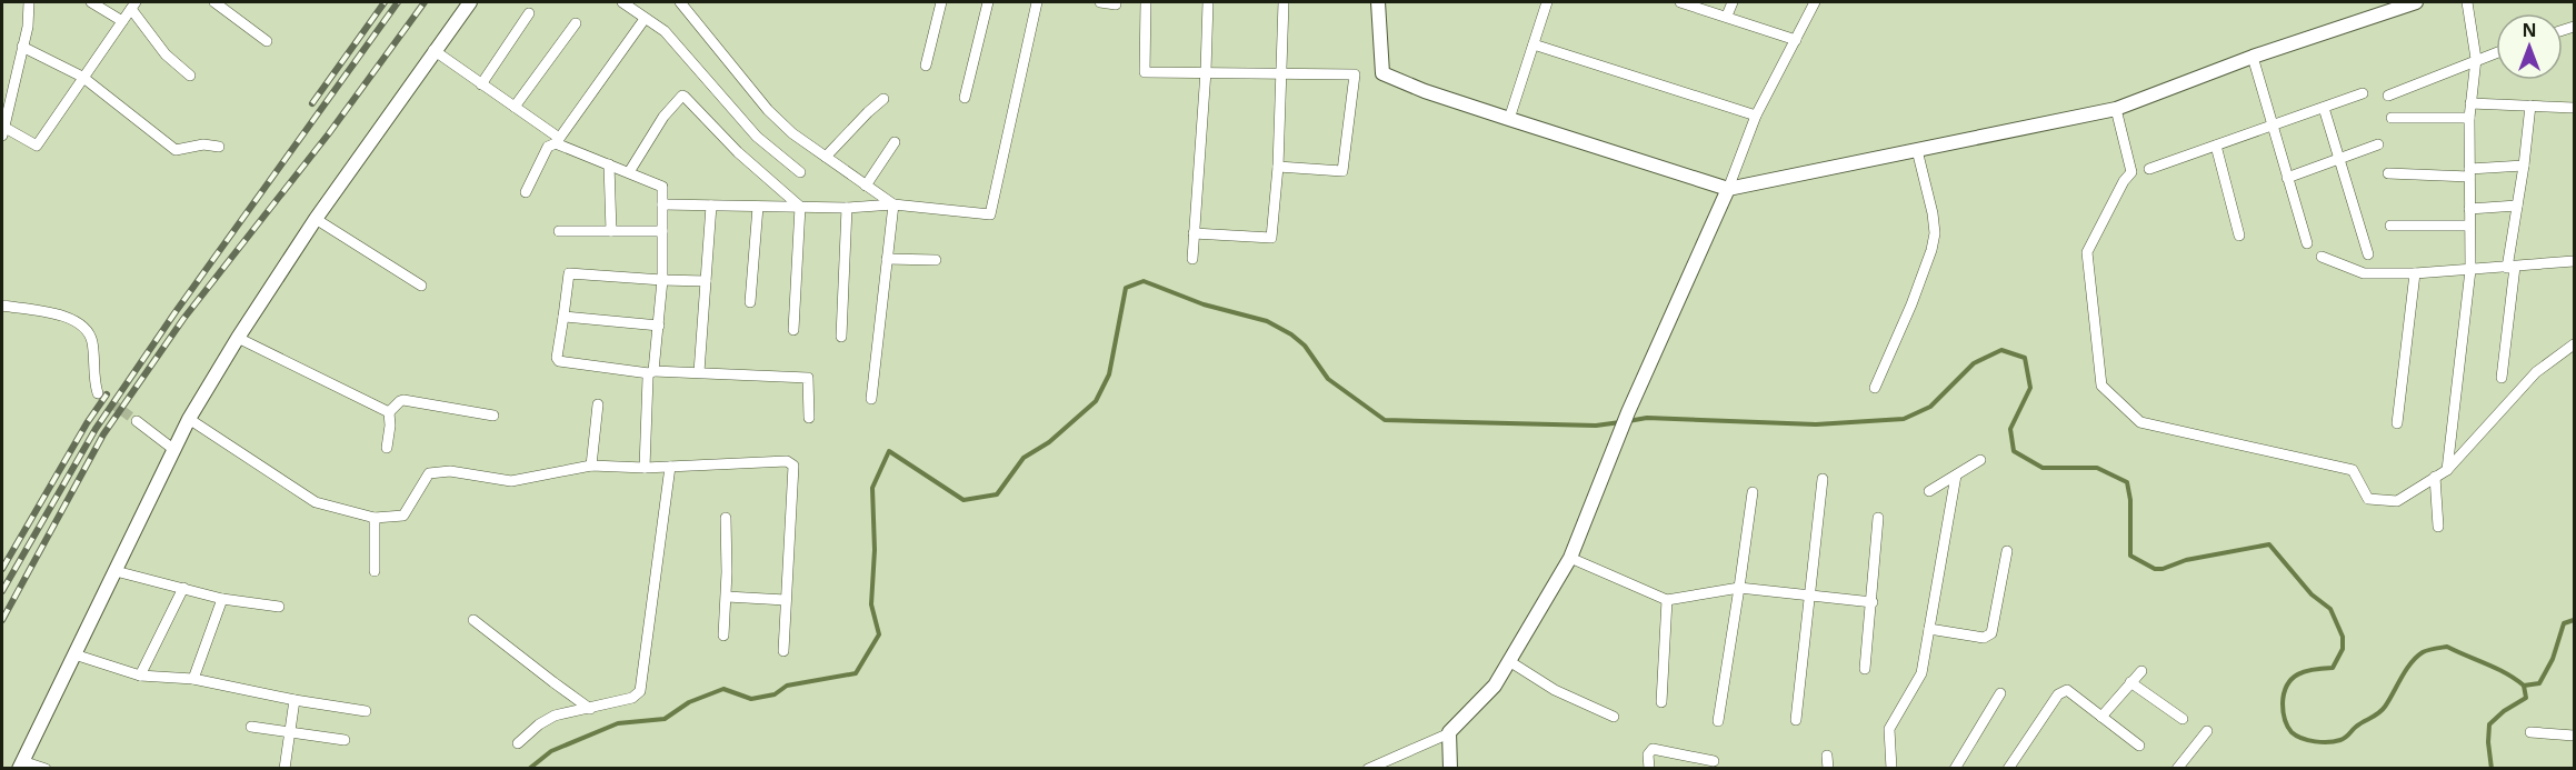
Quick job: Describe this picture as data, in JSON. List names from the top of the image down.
{
  "north": "top"
}
